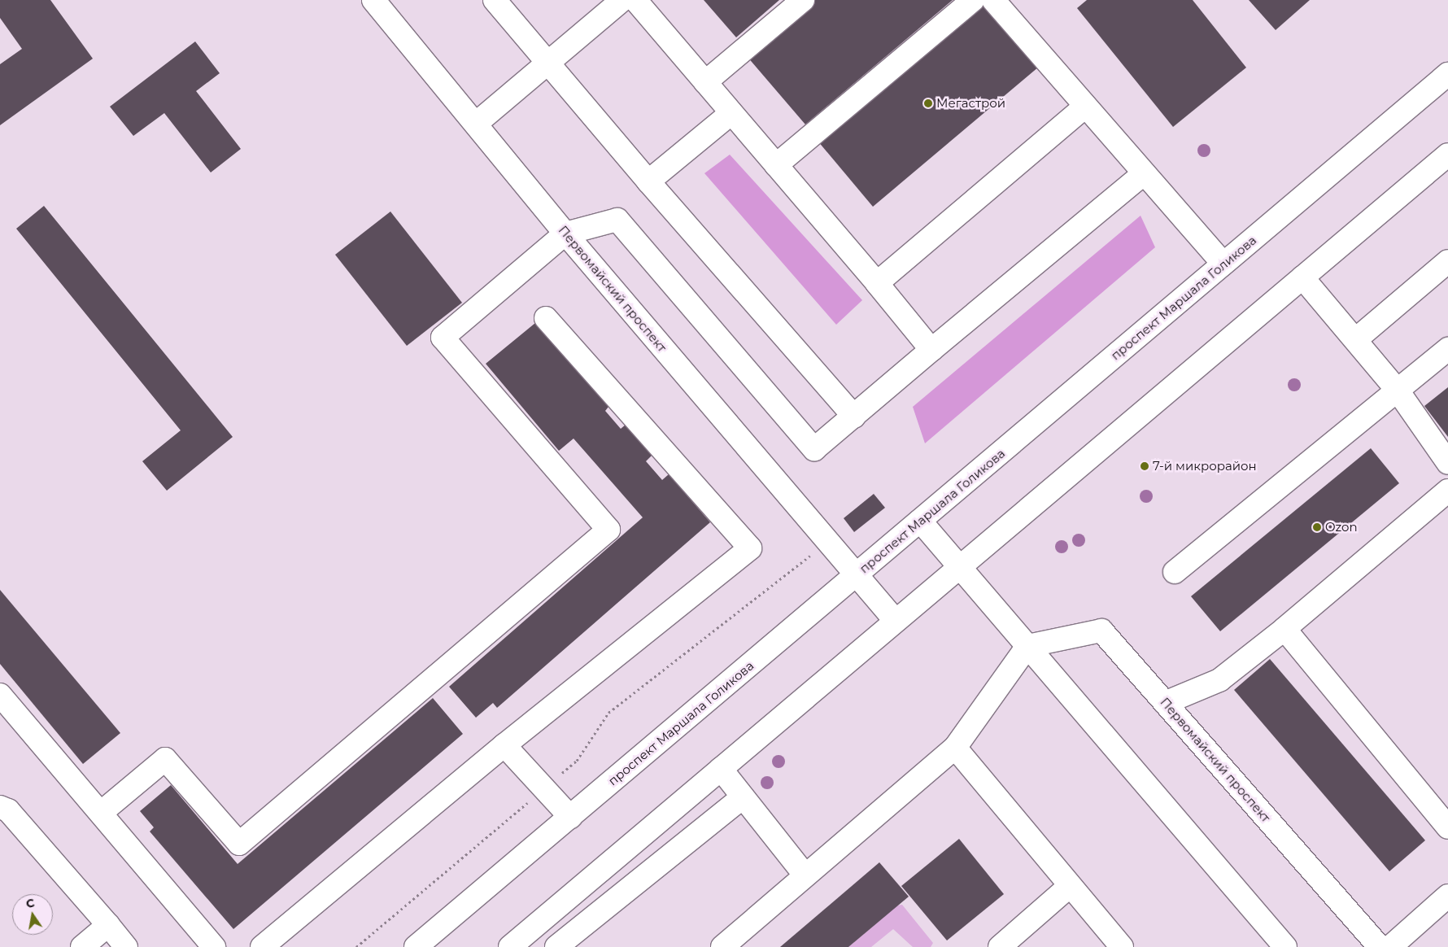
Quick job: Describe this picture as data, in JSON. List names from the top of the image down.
{
  "streets": {
    "main road": ["Первомайский проспект", "проспект Маршала Голикова"]
  },
  "crossings": [
    ["Первомайский проспект", "проспект Маршала Голикова"]
  ],
  "places": ["Мегастрой", "7-й микрорайон", "Ozon"],
  "north": "top"
}
